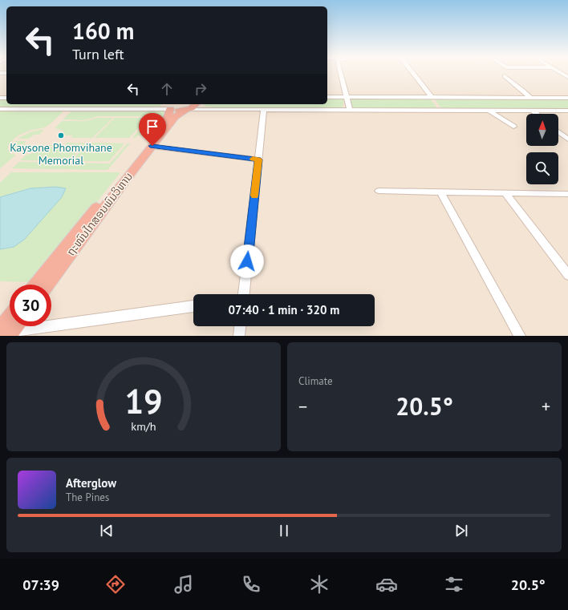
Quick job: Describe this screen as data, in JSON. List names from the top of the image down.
{
  "streets": {
    "highway": ["ຖະໜົນໄກສອນພົມວິຫານ"]
  },
  "places": ["Kaysone Phomvihane Memorial"],
  "north": "top",
  "page": {
    "turn": ["160 m", "Turn left"],
    "limit": "30",
    "trip": "07:40 · 1 min · 320 m",
    "tile": "Climate",
    "heat": ["−", "20.5°", "+"],
    "song": ["Afterglow", "The Pines"],
    "tabs": ["07:39", "20.5°"],
    "gauge": ["19", "km/h"]
  }
}
